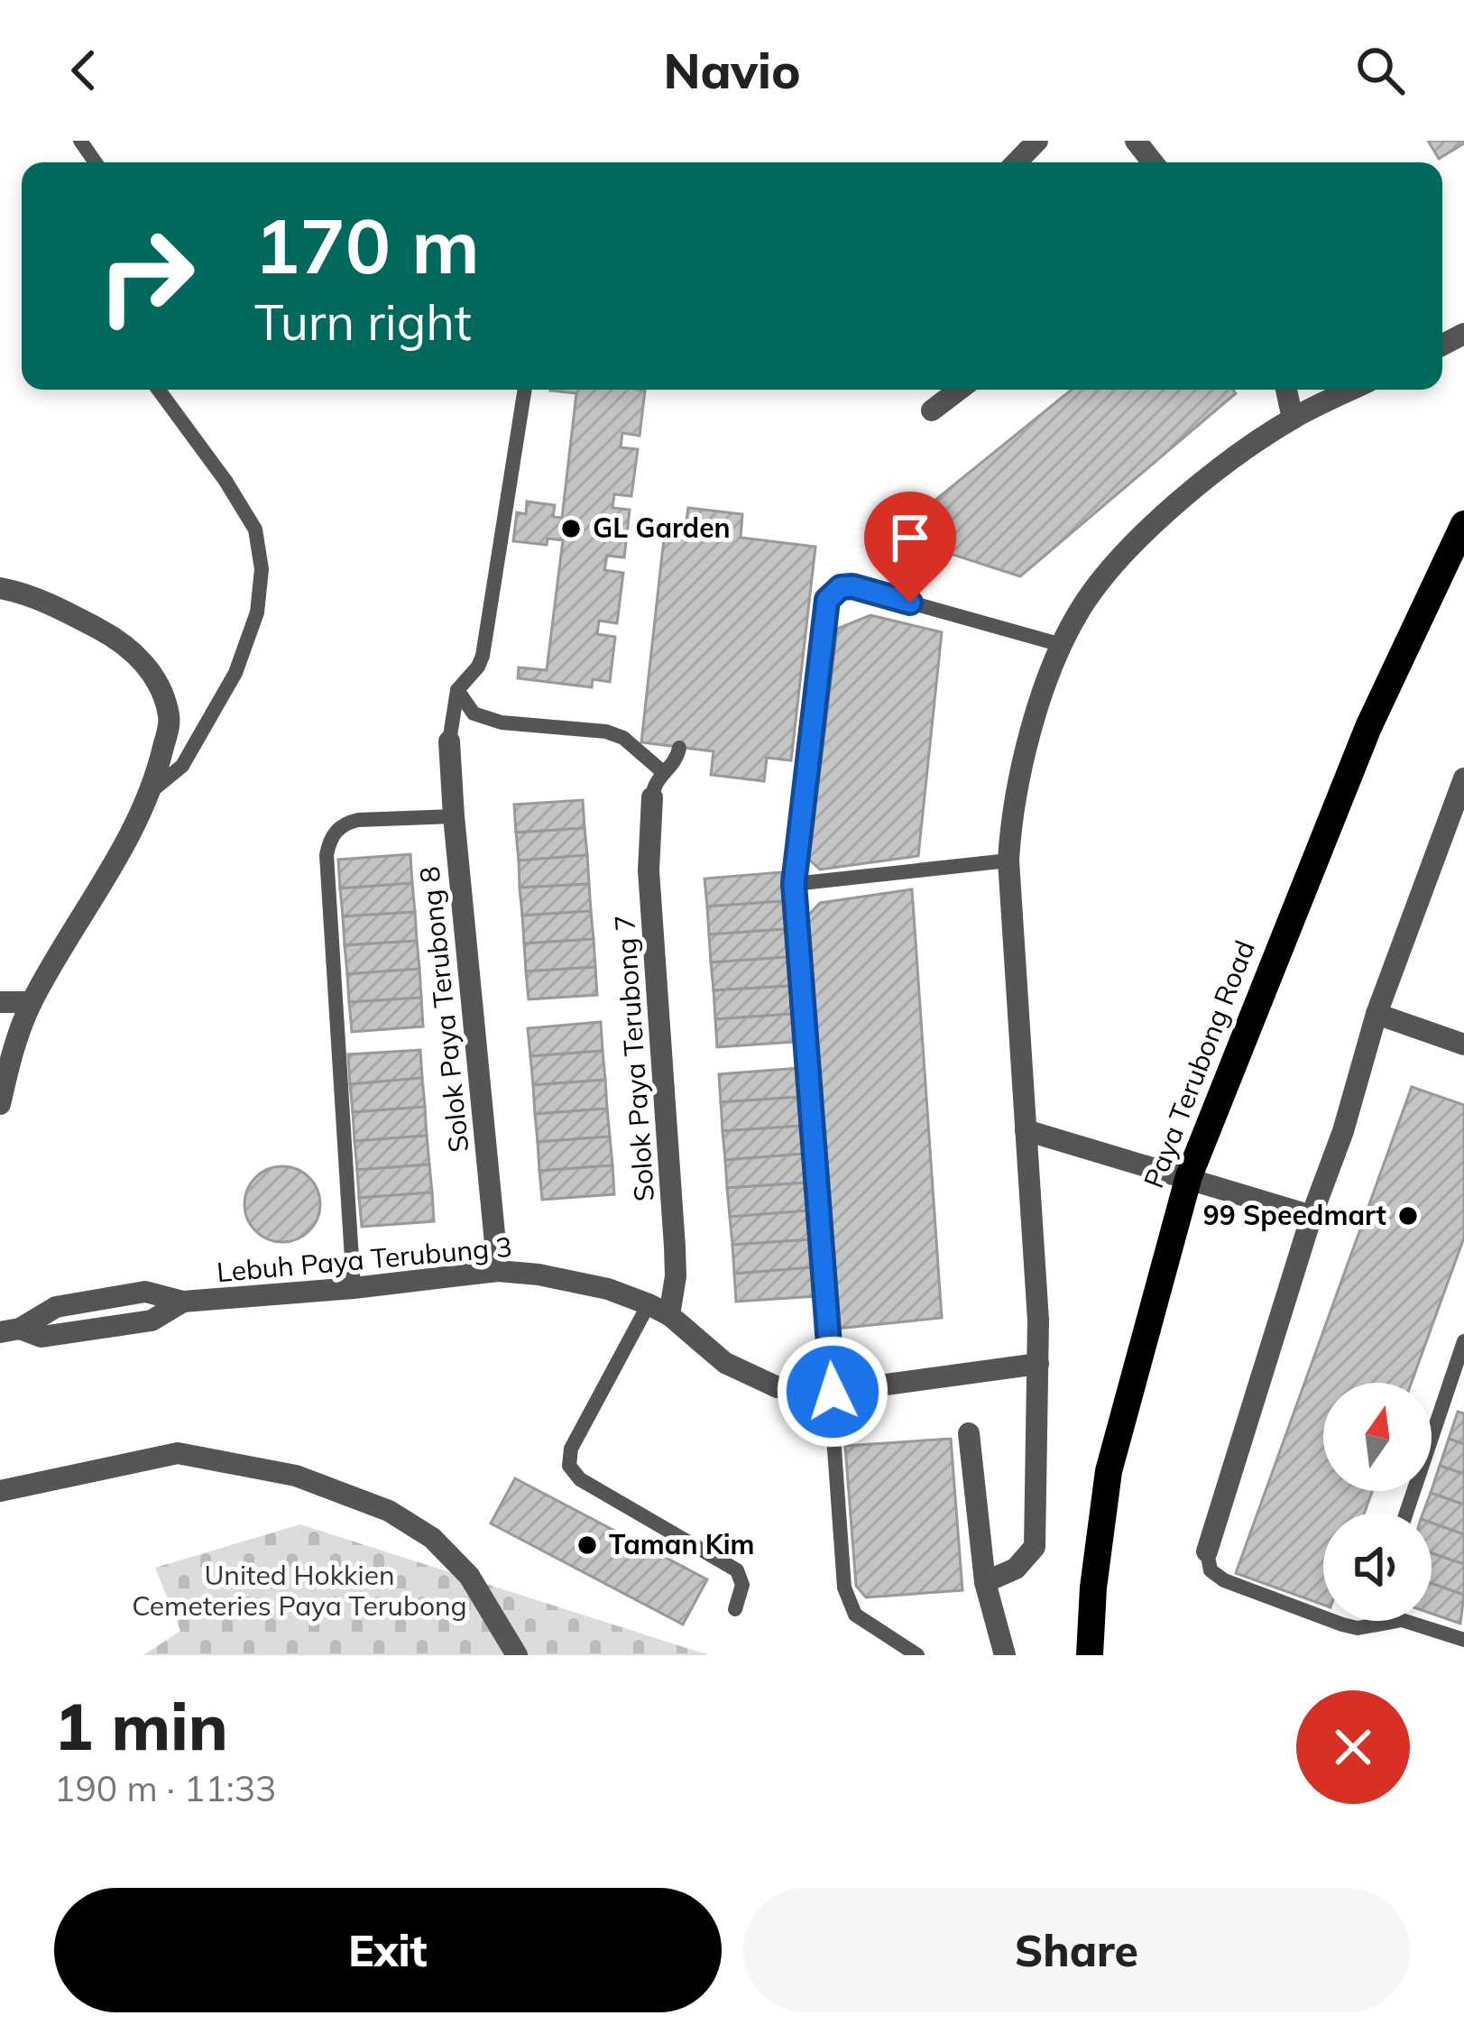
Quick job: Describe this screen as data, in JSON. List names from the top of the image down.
{
  "streets": {
    "main road": ["Paya Terubong Road"],
    "street": ["Solok Paya Terubong 8", "Solok Paya Terubong 7", "Lebuh Paya Terubung 3"]
  },
  "crossings": [
    ["Solok Paya Terubong 8", "Lebuh Paya Terubung 3"],
    ["Solok Paya Terubong 7", "Lebuh Paya Terubung 3"]
  ],
  "parks": ["United Hokkien Cemeteries Paya Terubong"],
  "places": ["GL Garden", "99 Speedmart", "Taman Kim"],
  "north": "top",
  "page": {
    "header": "Navio",
    "turn": ["170 m", "Turn right"],
    "heading": ["1 min", "190 m · 11:33"],
    "buttons": ["Exit", "Share"]
  }
}
